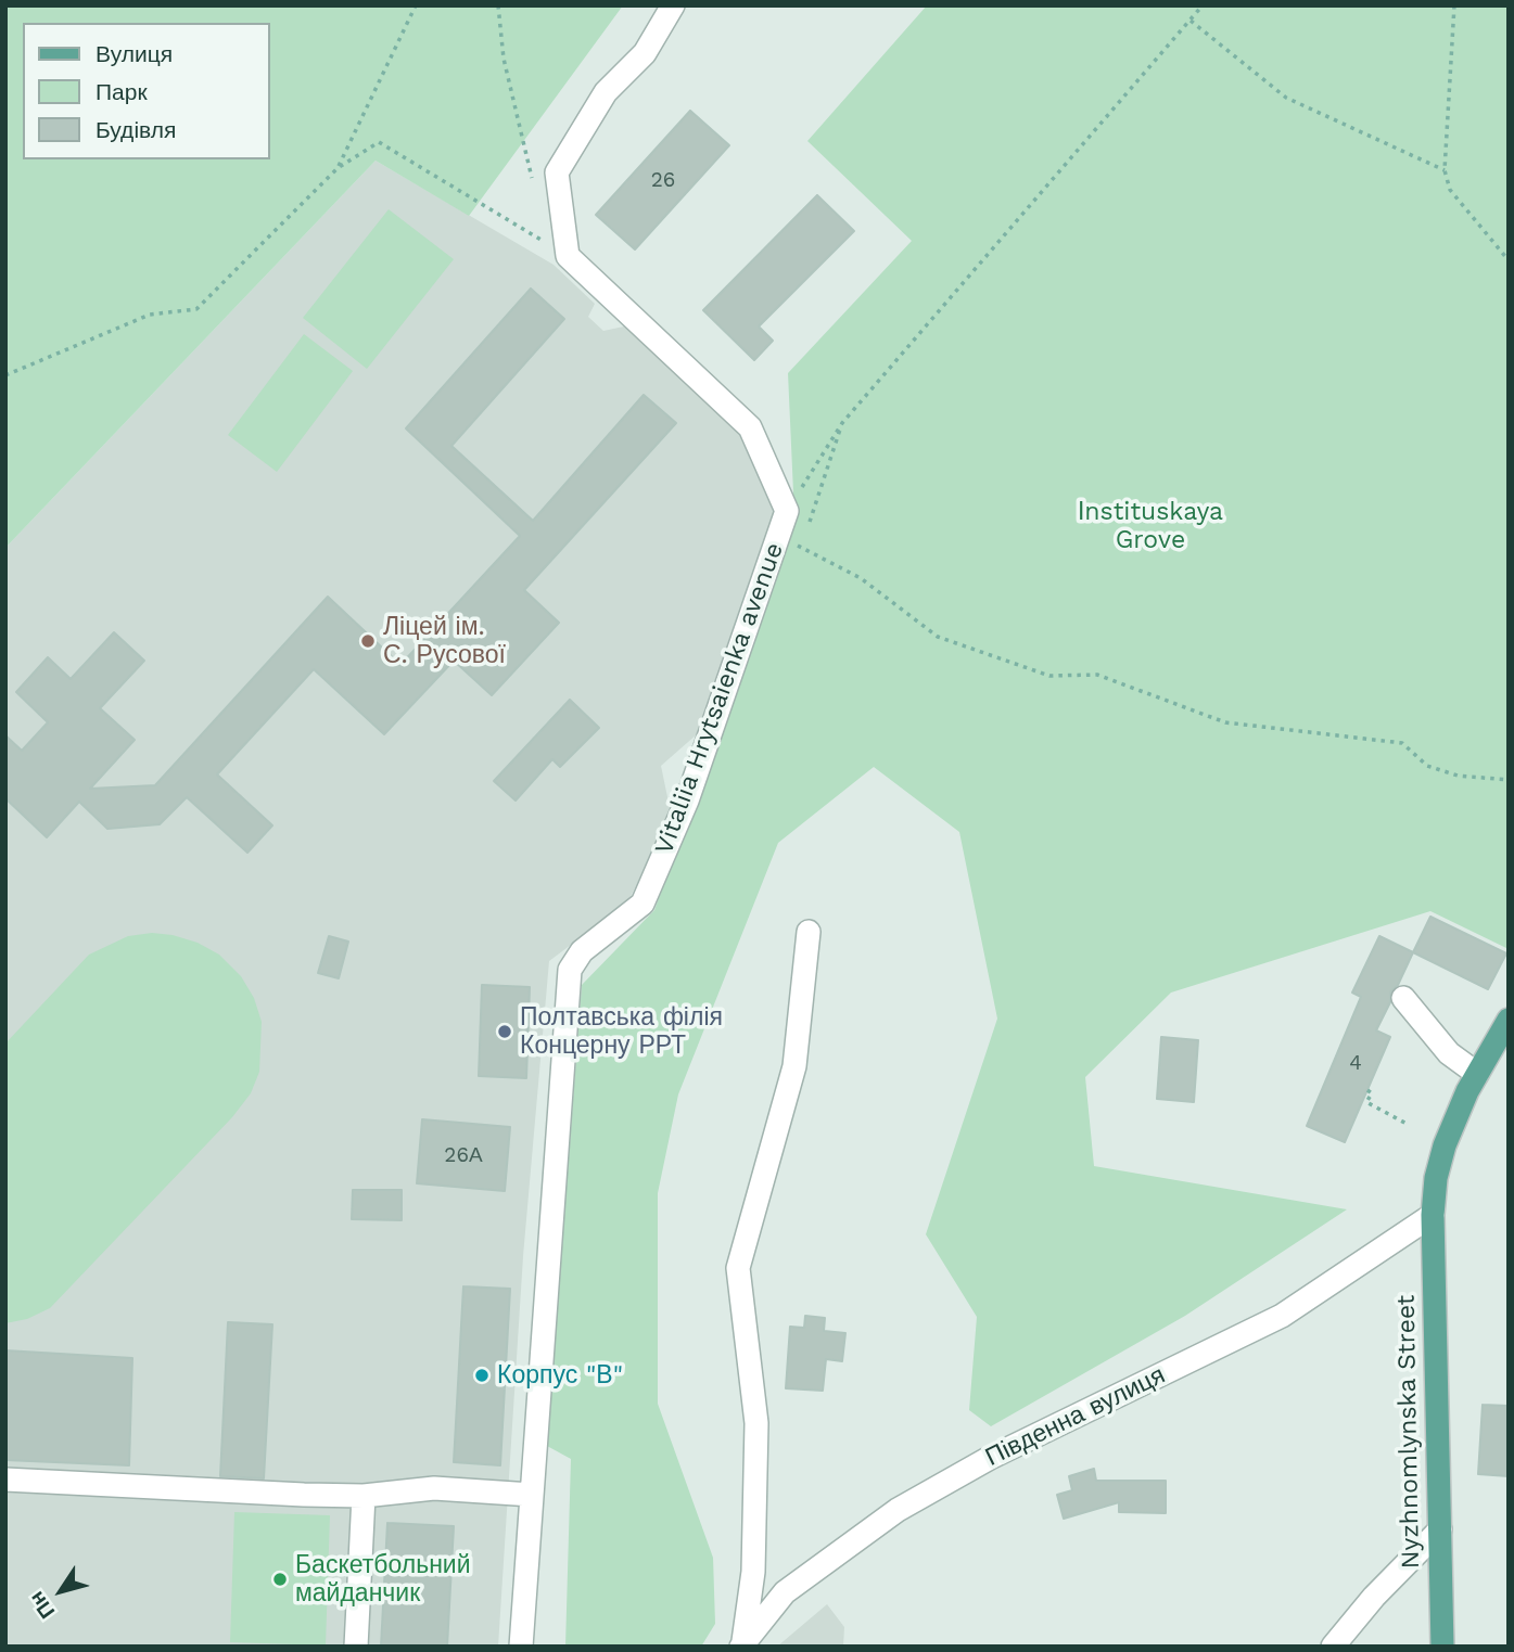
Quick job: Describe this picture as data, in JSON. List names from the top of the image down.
{
  "streets": {
    "main road": ["Nyzhnomlynska Street"],
    "street": ["Vitaliia Hrytsaienka avenue", "Південна вулиця"]
  },
  "crossings": [
    ["Південна вулиця", "Nyzhnomlynska Street"]
  ],
  "parks": ["Іnstituskaya Grove"],
  "places": [
    "Ліцей ім. С. Русової",
    "Полтавська філія Концерну РРТ",
    "Корпус \"В\"",
    "Баскетбольний майданчик"
  ],
  "house_numbers": ["26", "4", "26А"],
  "legend": ["Вулиця", "Парк", "Будівля"],
  "north": "bottom left"
}
